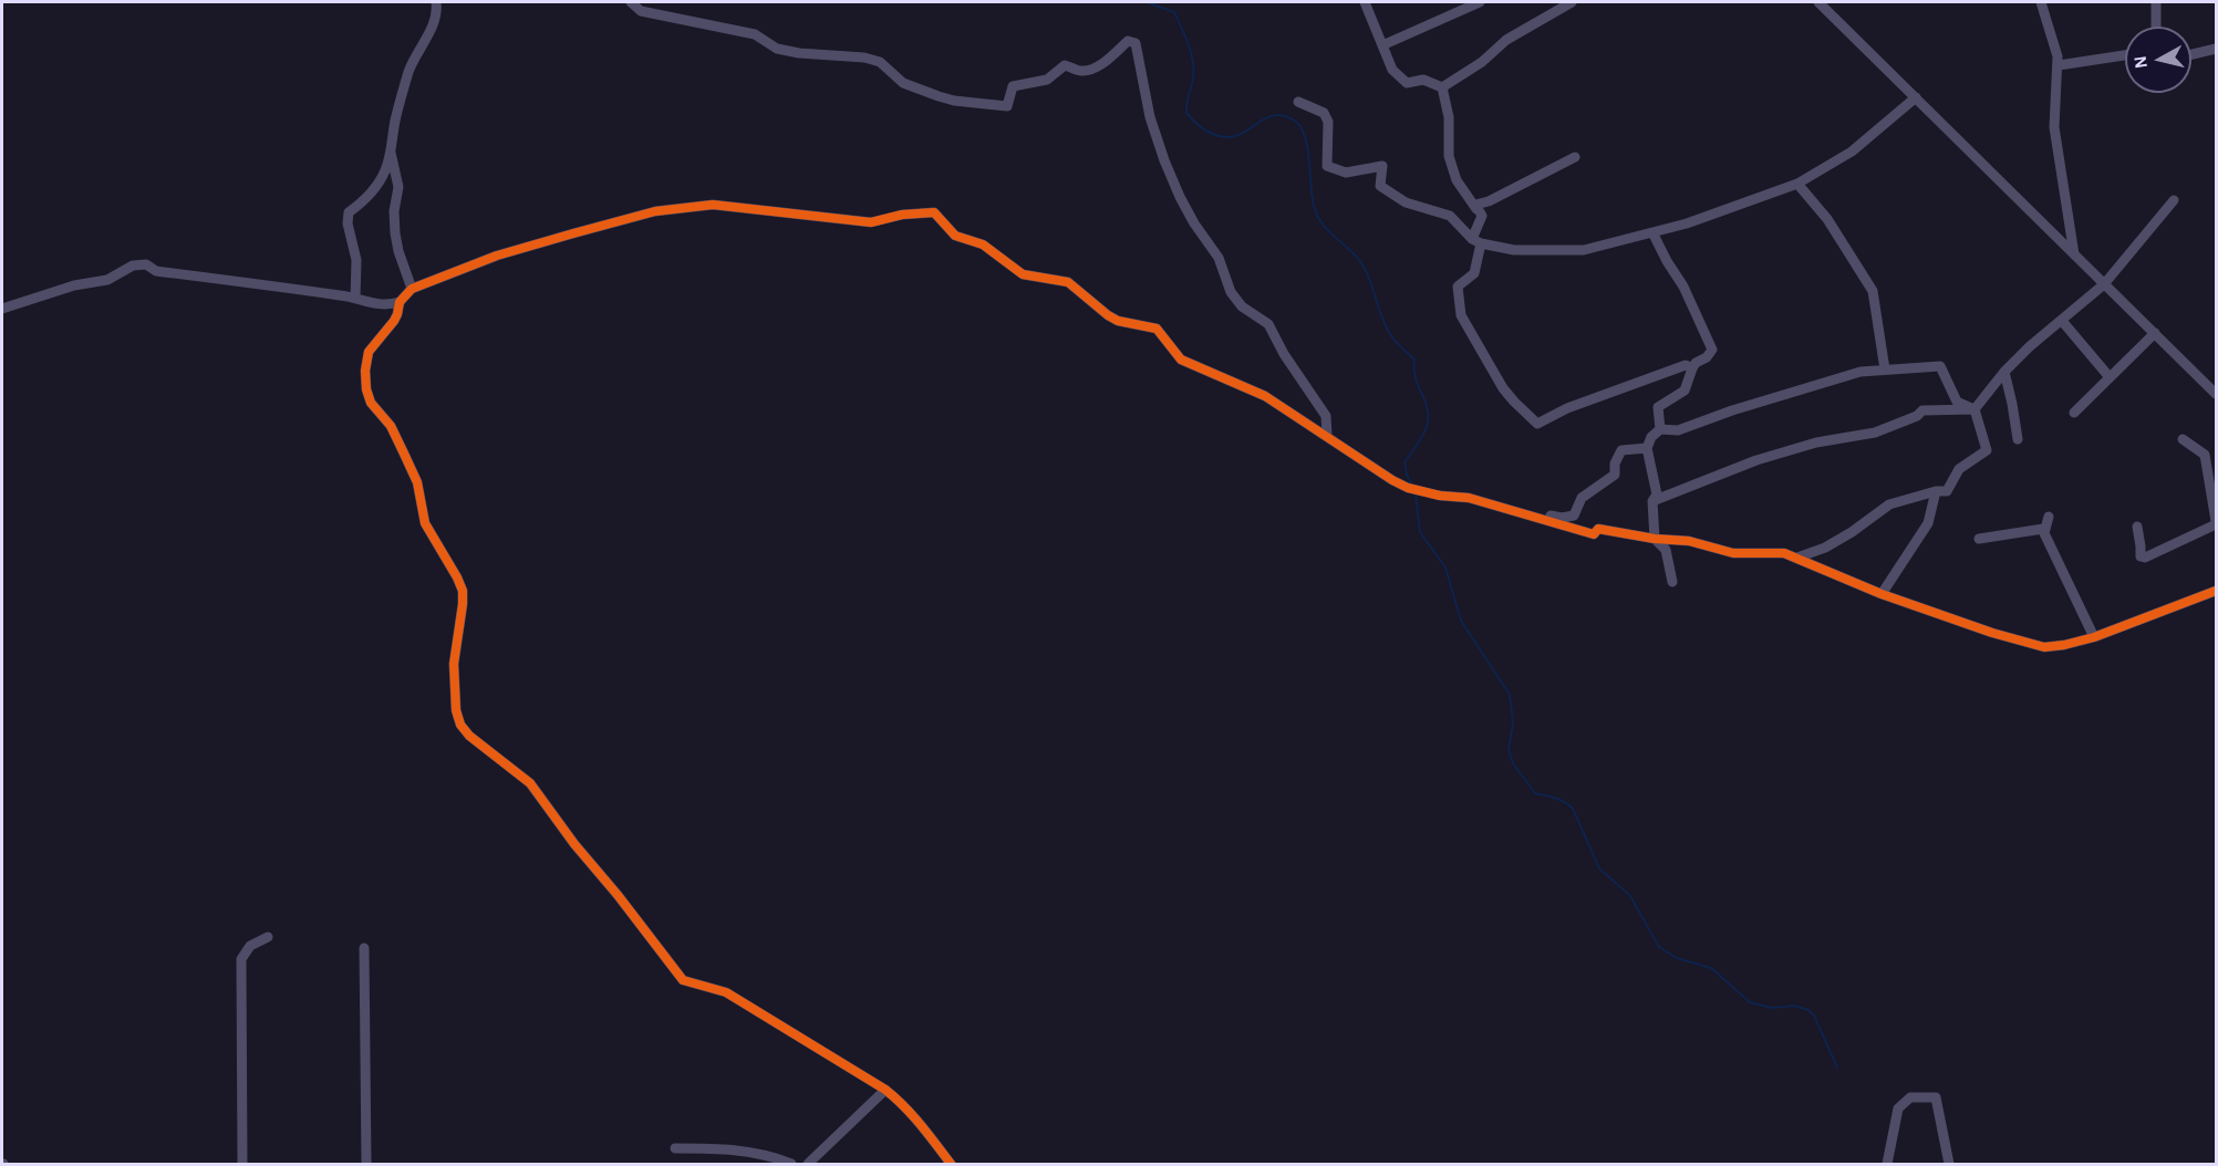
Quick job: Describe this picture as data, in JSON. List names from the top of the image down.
{
  "north": "left"
}
